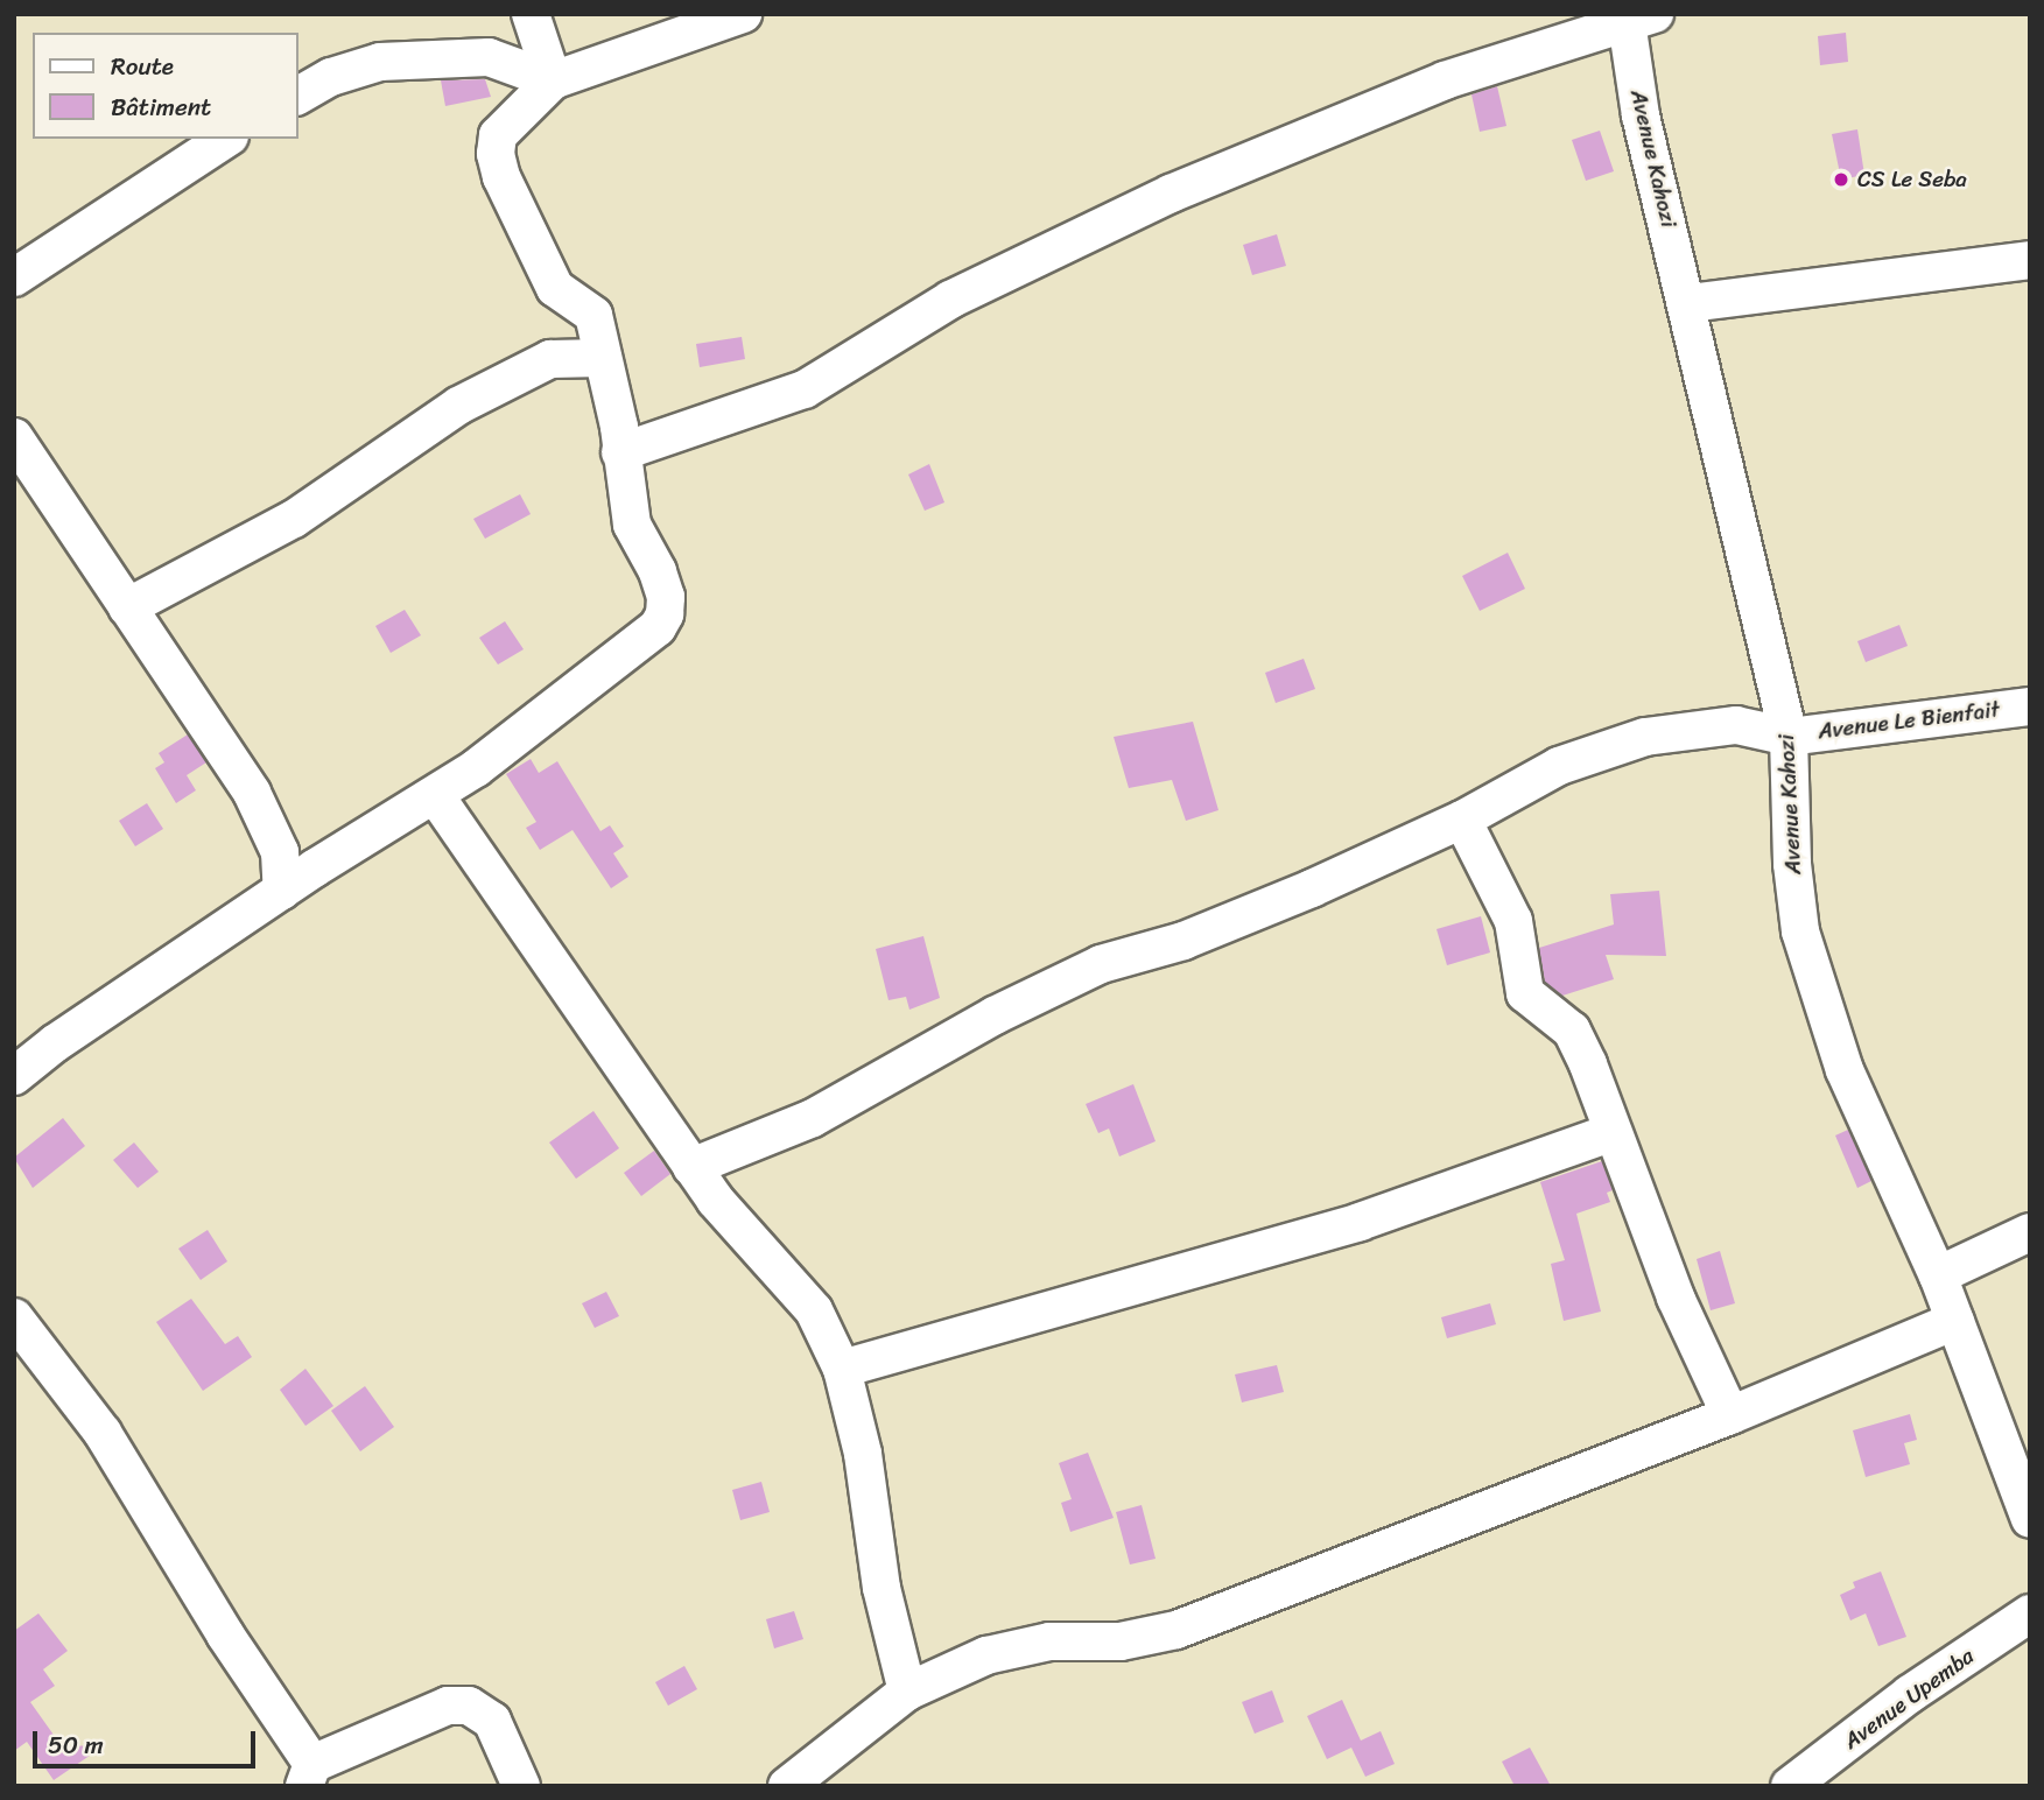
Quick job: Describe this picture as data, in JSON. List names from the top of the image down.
{
  "streets": {
    "street": ["Avenue Kahozi", "Avenue Le Bienfait", "Avenue Upemba"]
  },
  "crossings": [
    ["Avenue Kahozi", "Avenue Le Bienfait"]
  ],
  "places": ["CS Le Seba"],
  "legend": ["Route", "Bâtiment"],
  "scale_bar": "50 m"
}
